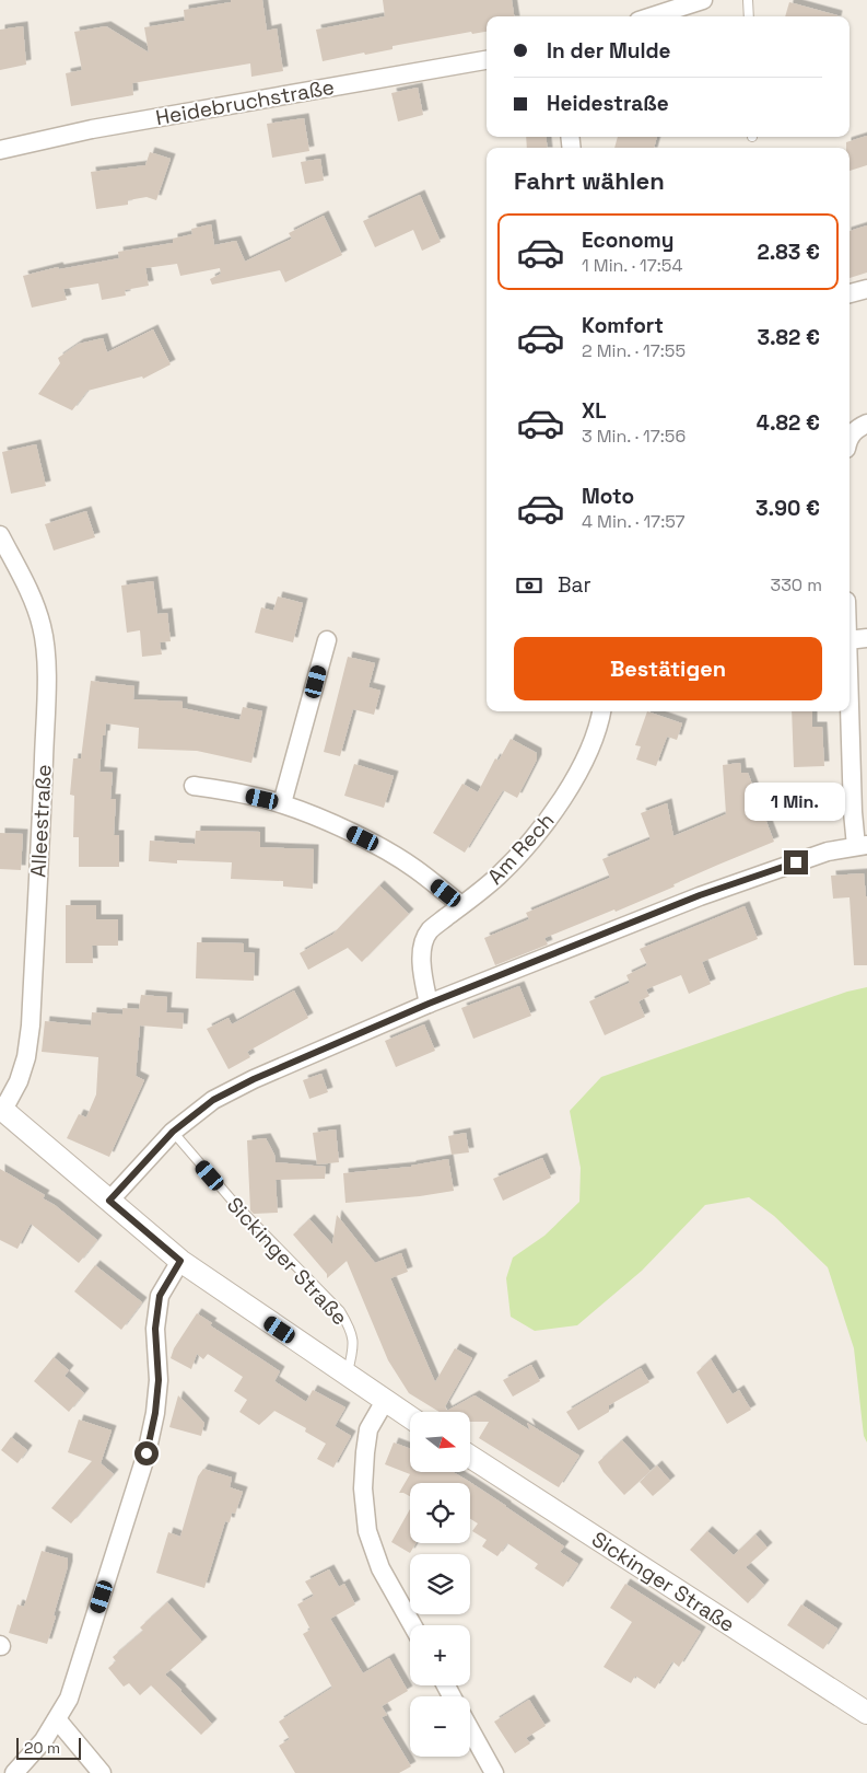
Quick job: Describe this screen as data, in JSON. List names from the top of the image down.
{
  "streets": {
    "street": [
      "Heidebruchstraße",
      "Alleestraße",
      "Am Rech",
      "Sickinger Straße"
    ]
  },
  "scale_bar": "20 m",
  "north": "right",
  "page": {
    "banner": ["In der Mulde", "Heidestraße"],
    "heading": "Fahrt wählen",
    "list": [
      {
        "name": "Economy",
        "note": "1 Min. · 17:54",
        "value": "2.83 €"
      },
      {
        "name": "Komfort",
        "note": "2 Min. · 17:55",
        "value": "3.82 €"
      },
      {
        "name": "XL",
        "note": "3 Min. · 17:56",
        "value": "4.82 €"
      },
      {
        "name": "Moto",
        "note": "4 Min. · 17:57",
        "value": "3.90 €"
      }
    ],
    "pay": ["Bar", "330 m"],
    "buttons": "Bestätigen",
    "bubble": "1 Min.",
    "map_buttons": ["+", "−"],
    "scale": "20 m"
  }
}
